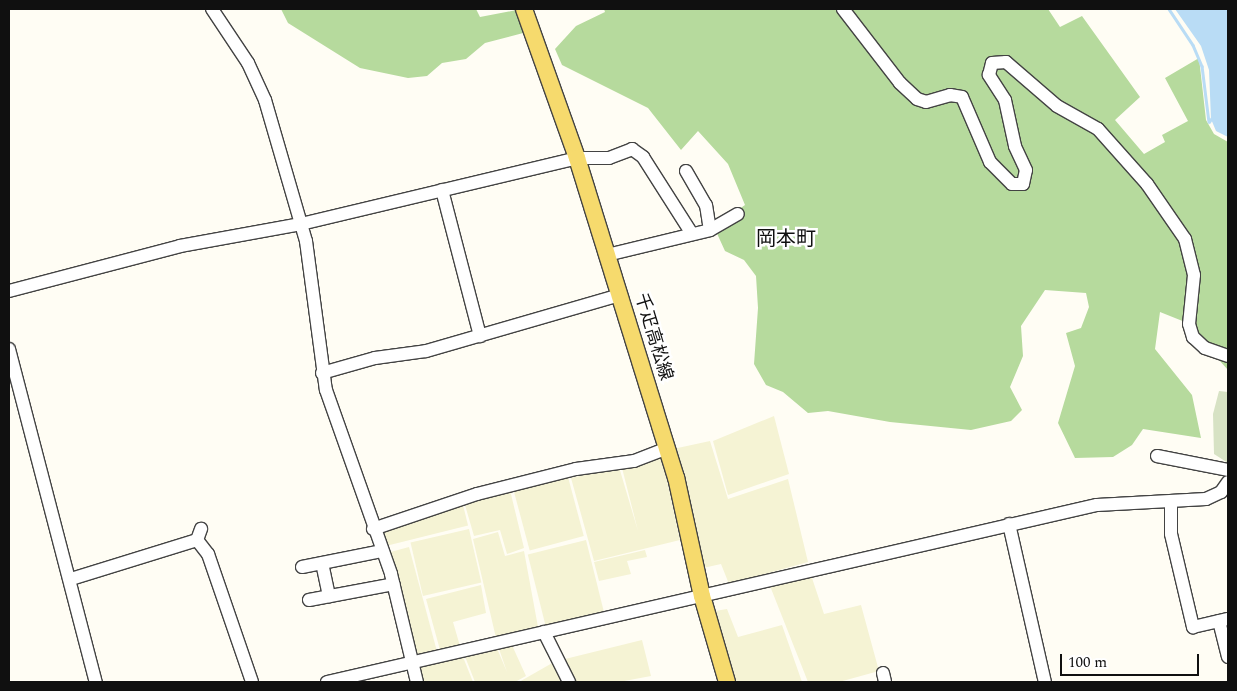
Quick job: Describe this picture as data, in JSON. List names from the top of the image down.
{
  "streets": {
    "main road": ["千疋高松線"]
  },
  "districts": ["岡本町"],
  "scale_bar": "100 m"
}
